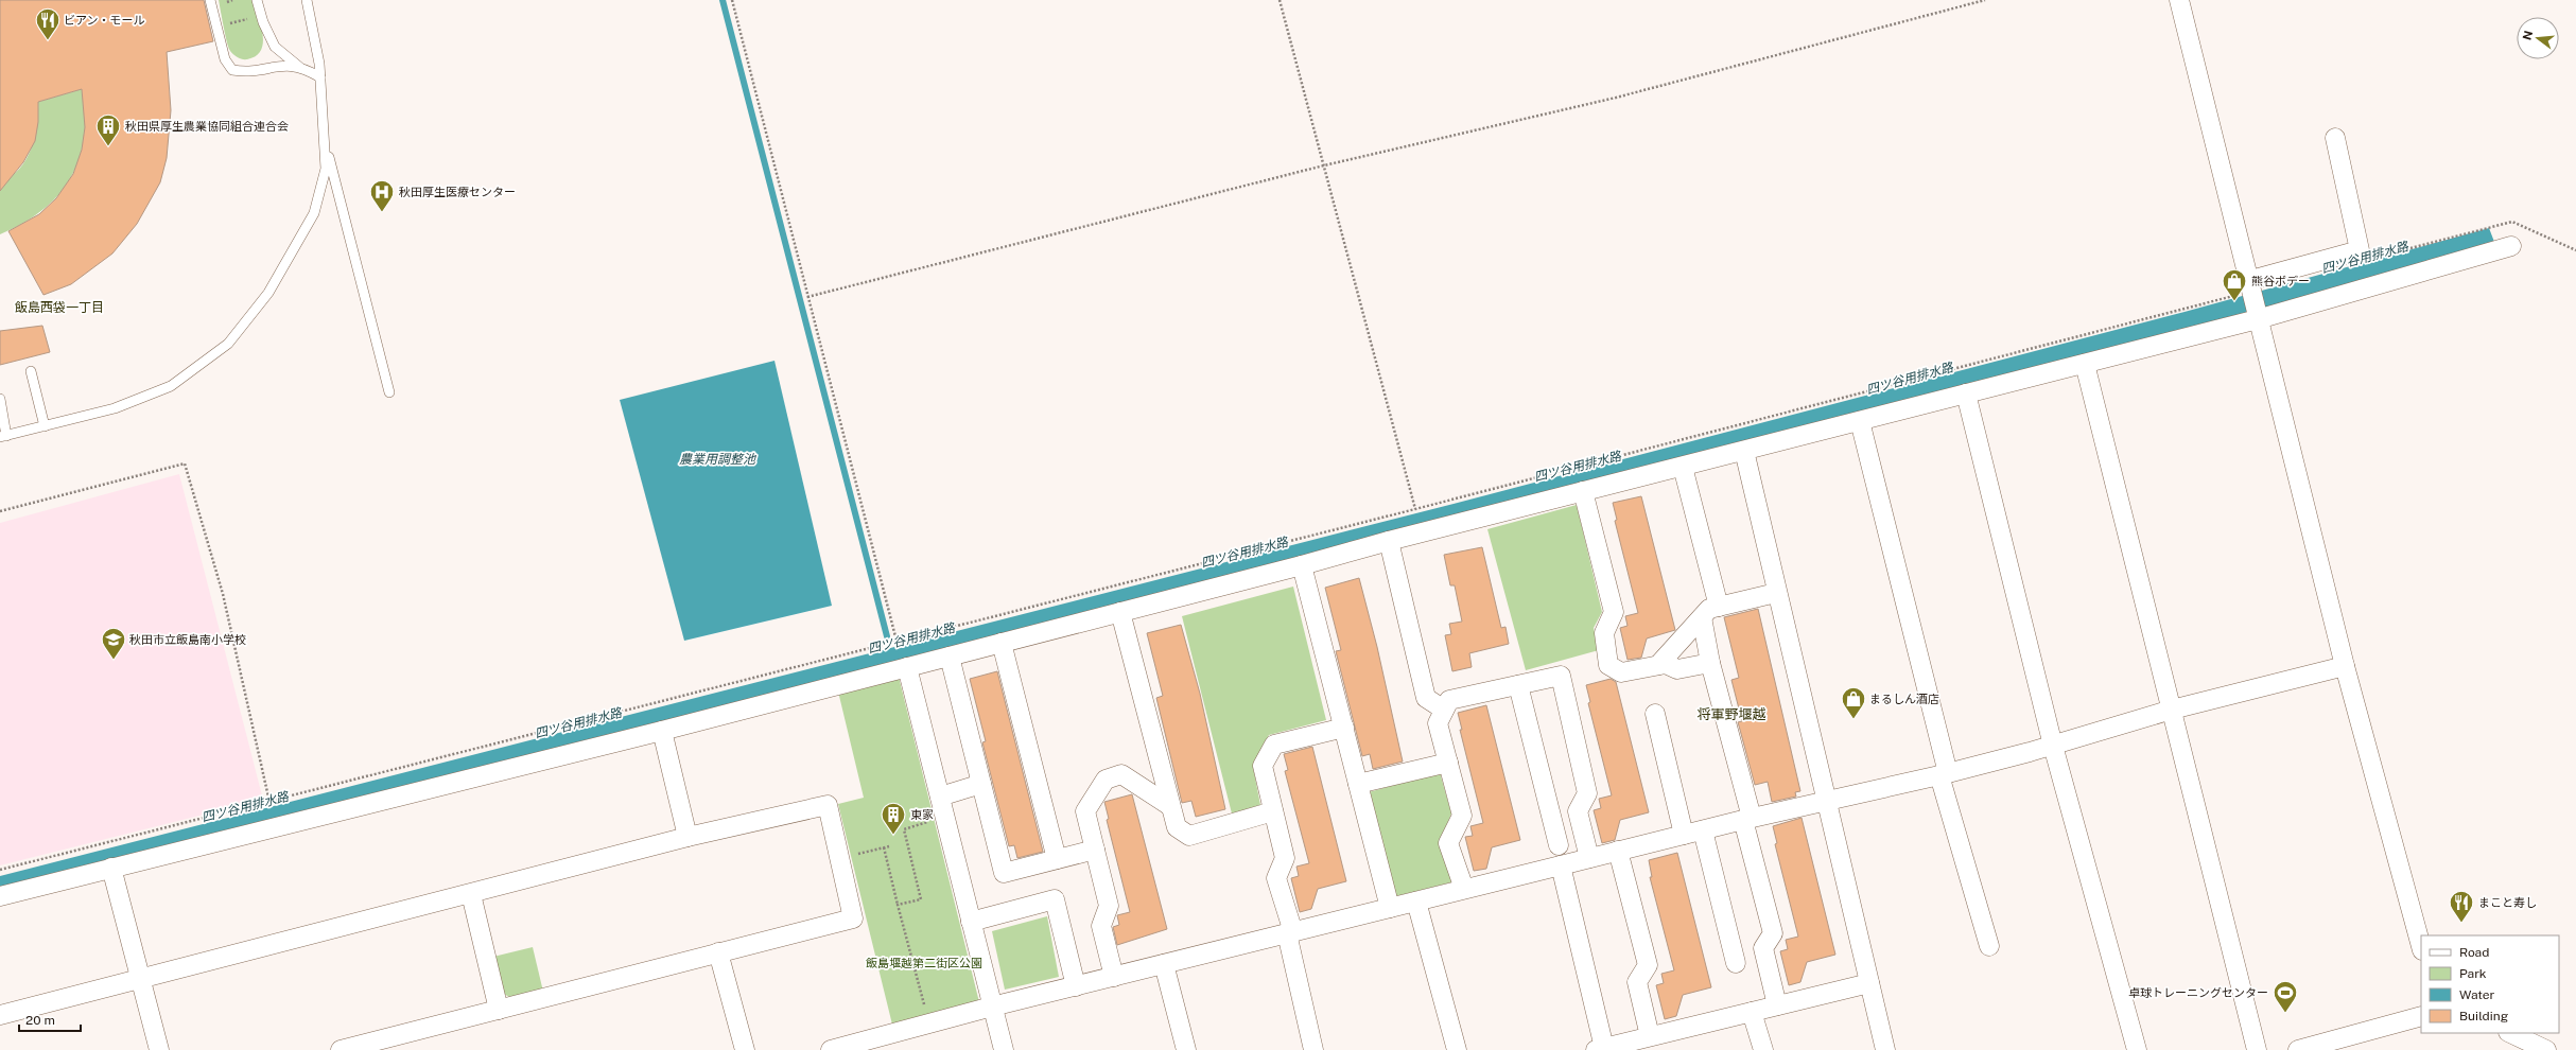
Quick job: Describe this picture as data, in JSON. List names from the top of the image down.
{
  "districts": ["飯島西袋一丁目", "将軍野堰越"],
  "water": ["四ツ谷用排水路", "農業用調整池"],
  "parks": ["飯島堰越第二街区公園"],
  "places": {
    "restaurant": ["ビアン・モール", "まこと寿し"],
    "building": ["秋田県厚生農業協同組合連合会", "東家"],
    "hospital": ["秋田厚生医療センター"],
    "shop": ["熊谷ボデー", "まるしん酒店"],
    "school or university": ["秋田市立飯島南小学校"],
    "sports": ["卓球トレーニングセンター"]
  },
  "legend": [
    "Road",
    "Park",
    "Water",
    "Building"
  ],
  "scale_bar": "20 m",
  "north": "left"
}
